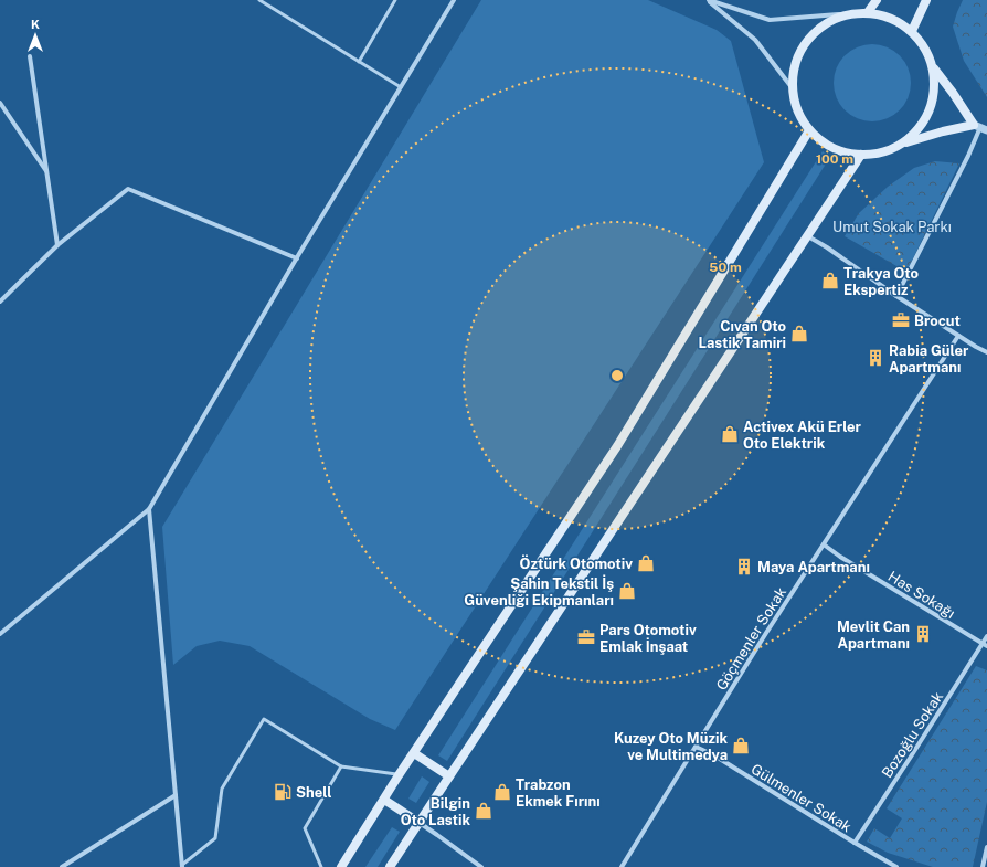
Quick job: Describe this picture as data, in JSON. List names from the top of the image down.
{
  "streets": {
    "street": [
      "Has Sokağı",
      "Göçmenler Sokak",
      "Bozoğlu Sokak",
      "Gülmenler Sokak"
    ]
  },
  "crossings": [
    ["Has Sokağı", "Göçmenler Sokak"],
    ["Has Sokağı", "Bozoğlu Sokak"],
    ["Göçmenler Sokak", "Gülmenler Sokak"],
    ["Bozoğlu Sokak", "Gülmenler Sokak"]
  ],
  "parks": ["Umut Sokak Parkı"],
  "places": {
    "shop": [
      "Trakya Oto Ekspertiz",
      "Cıvan Oto Lastik Tamiri",
      "Activex Akü Erler Oto Elektrik",
      "Öztürk Otomotiv",
      "Şahin Tekstil İş Güvenliği Ekipmanları",
      "Kuzey Oto Müzik ve Multimedya",
      "Trabzon Ekmek Fırını",
      "Bilgin Oto Lastik"
    ],
    "office": ["Brocut", "Pars Otomotiv Emlak İnşaat"],
    "building": ["Rabia Güler Apartmanı", "Maya Apartmanı", "Mevlit Can Apartmanı"],
    "fuel station": ["Shell"]
  },
  "north": "top",
  "rings": ["100 m", "50 m"]
}
